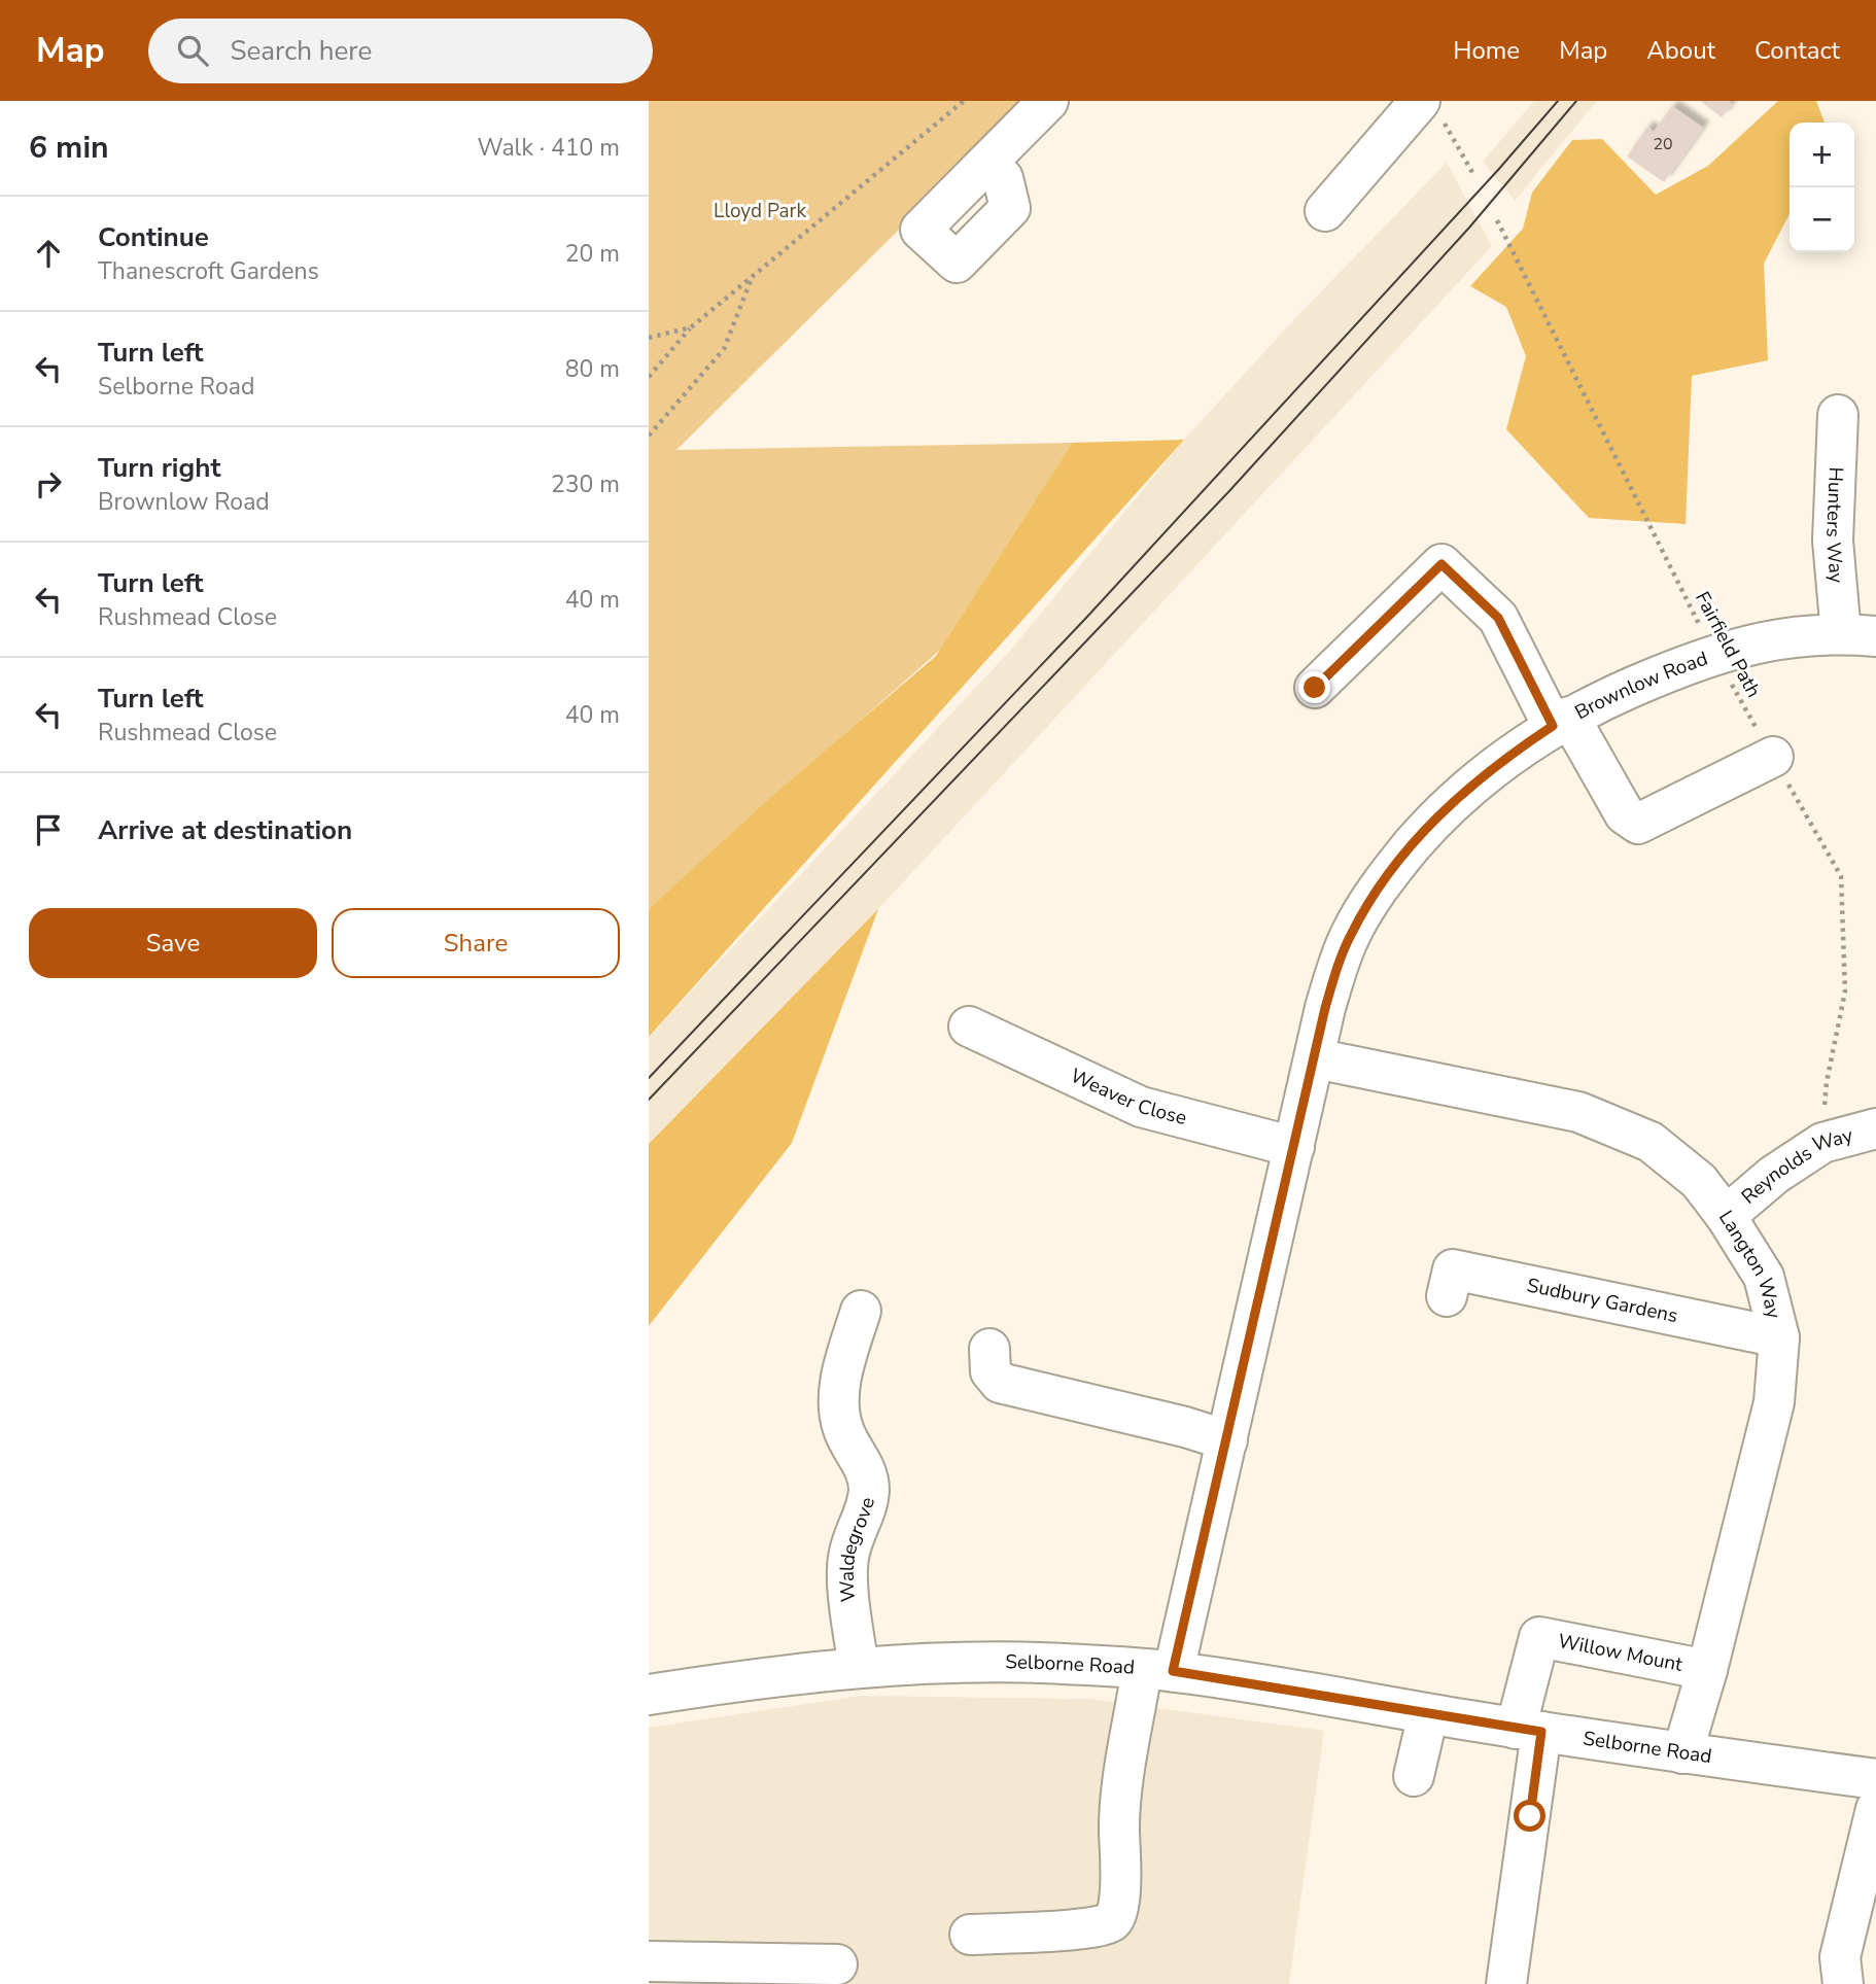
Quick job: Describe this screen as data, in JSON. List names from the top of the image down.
{
  "streets": {
    "street": [
      "Hunters Way",
      "Brownlow Road",
      "Weaver Close",
      "Reynolds Way",
      "Langton Way",
      "Sudbury Gardens",
      "Waldegrove",
      "Willow Mount",
      "Selborne Road"
    ],
    "path": ["Fairfield Path"]
  },
  "crossings": [
    ["Hunters Way", "Brownlow Road"],
    ["Fairfield Path", "Brownlow Road"],
    ["Fairfield Path", "Reynolds Way"],
    ["Brownlow Road", "Weaver Close"],
    ["Brownlow Road", "Langton Way"],
    ["Brownlow Road", "Selborne Road"],
    ["Reynolds Way", "Langton Way"],
    ["Langton Way", "Sudbury Gardens"],
    ["Langton Way", "Willow Mount"],
    ["Langton Way", "Selborne Road"],
    ["Waldegrove", "Selborne Road"],
    ["Willow Mount", "Selborne Road"]
  ],
  "parks": ["Lloyd Park"],
  "house_numbers": ["20"],
  "page": {
    "header": "Map",
    "search": "Search here",
    "nav": [
      "Home",
      "Map",
      "About",
      "Contact"
    ],
    "heading": ["6 min", "Walk · 410 m"],
    "map_buttons": ["+", "−"],
    "list": [
      ["Continue", "Thanescroft Gardens", "20 m"],
      ["Turn left", "Selborne Road", "80 m"],
      ["Turn right", "Brownlow Road", "230 m"],
      ["Turn left", "Rushmead Close", "40 m"],
      ["Turn left", "Rushmead Close", "40 m"],
      "Arrive at destination"
    ],
    "buttons": ["Save", "Share"]
  }
}
